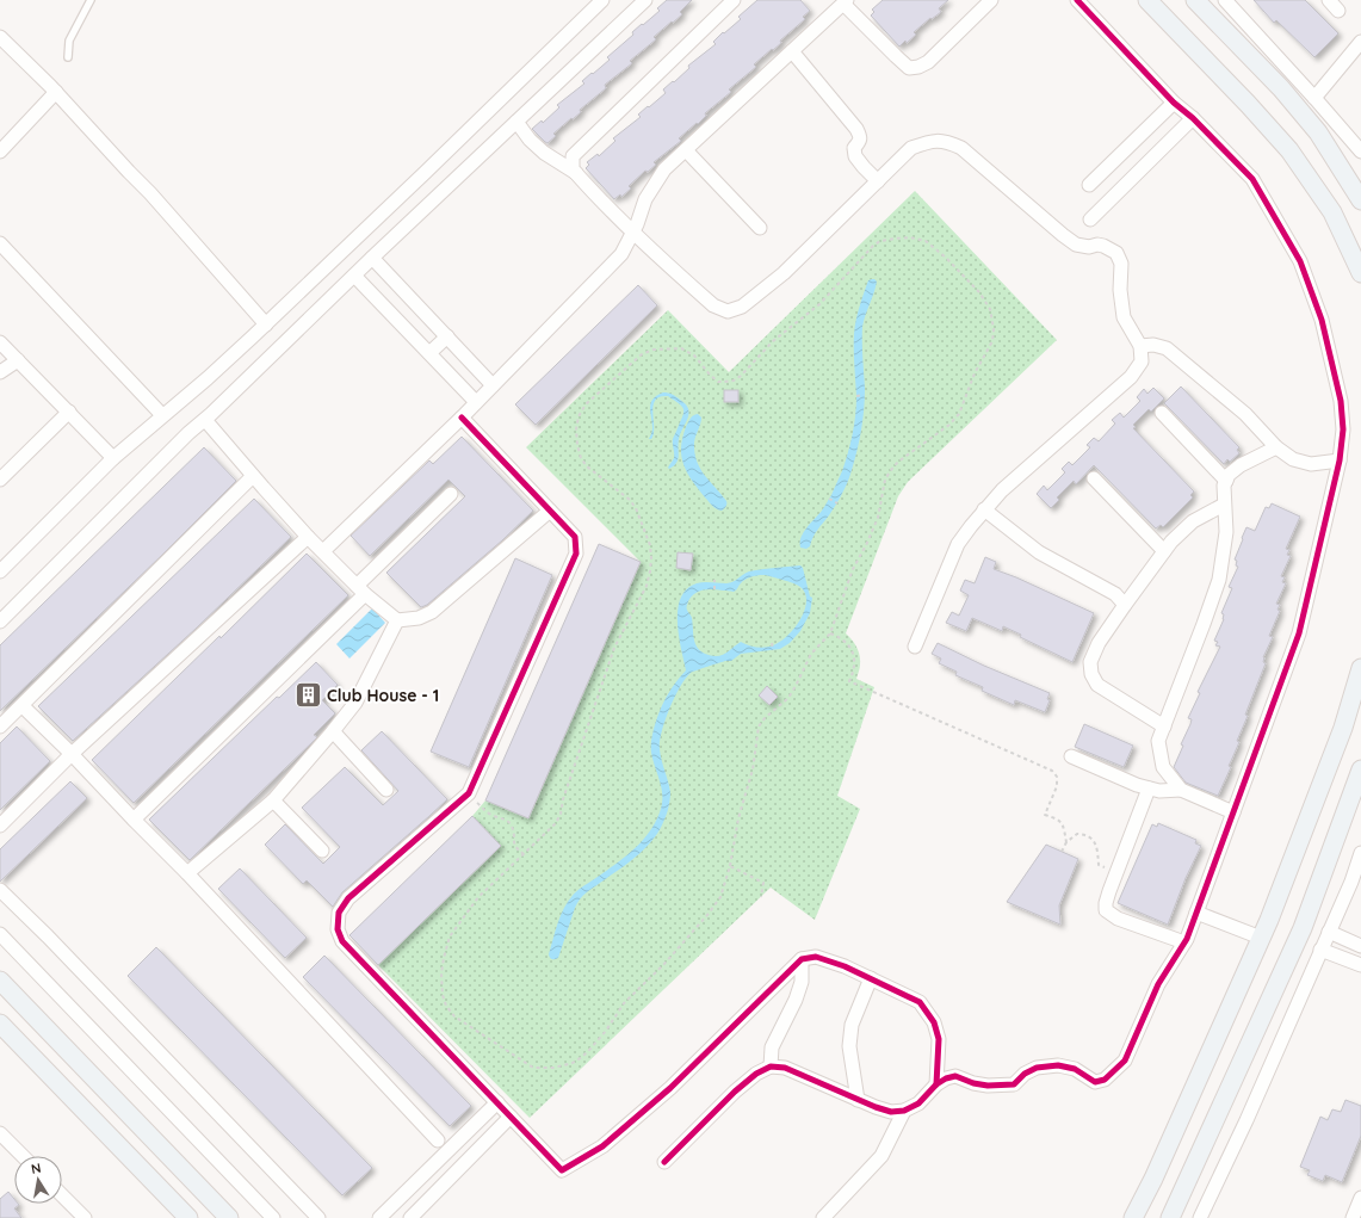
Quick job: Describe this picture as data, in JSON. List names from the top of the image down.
{
  "places": {
    "building": ["Club House - 1"]
  },
  "north": "top"
}
